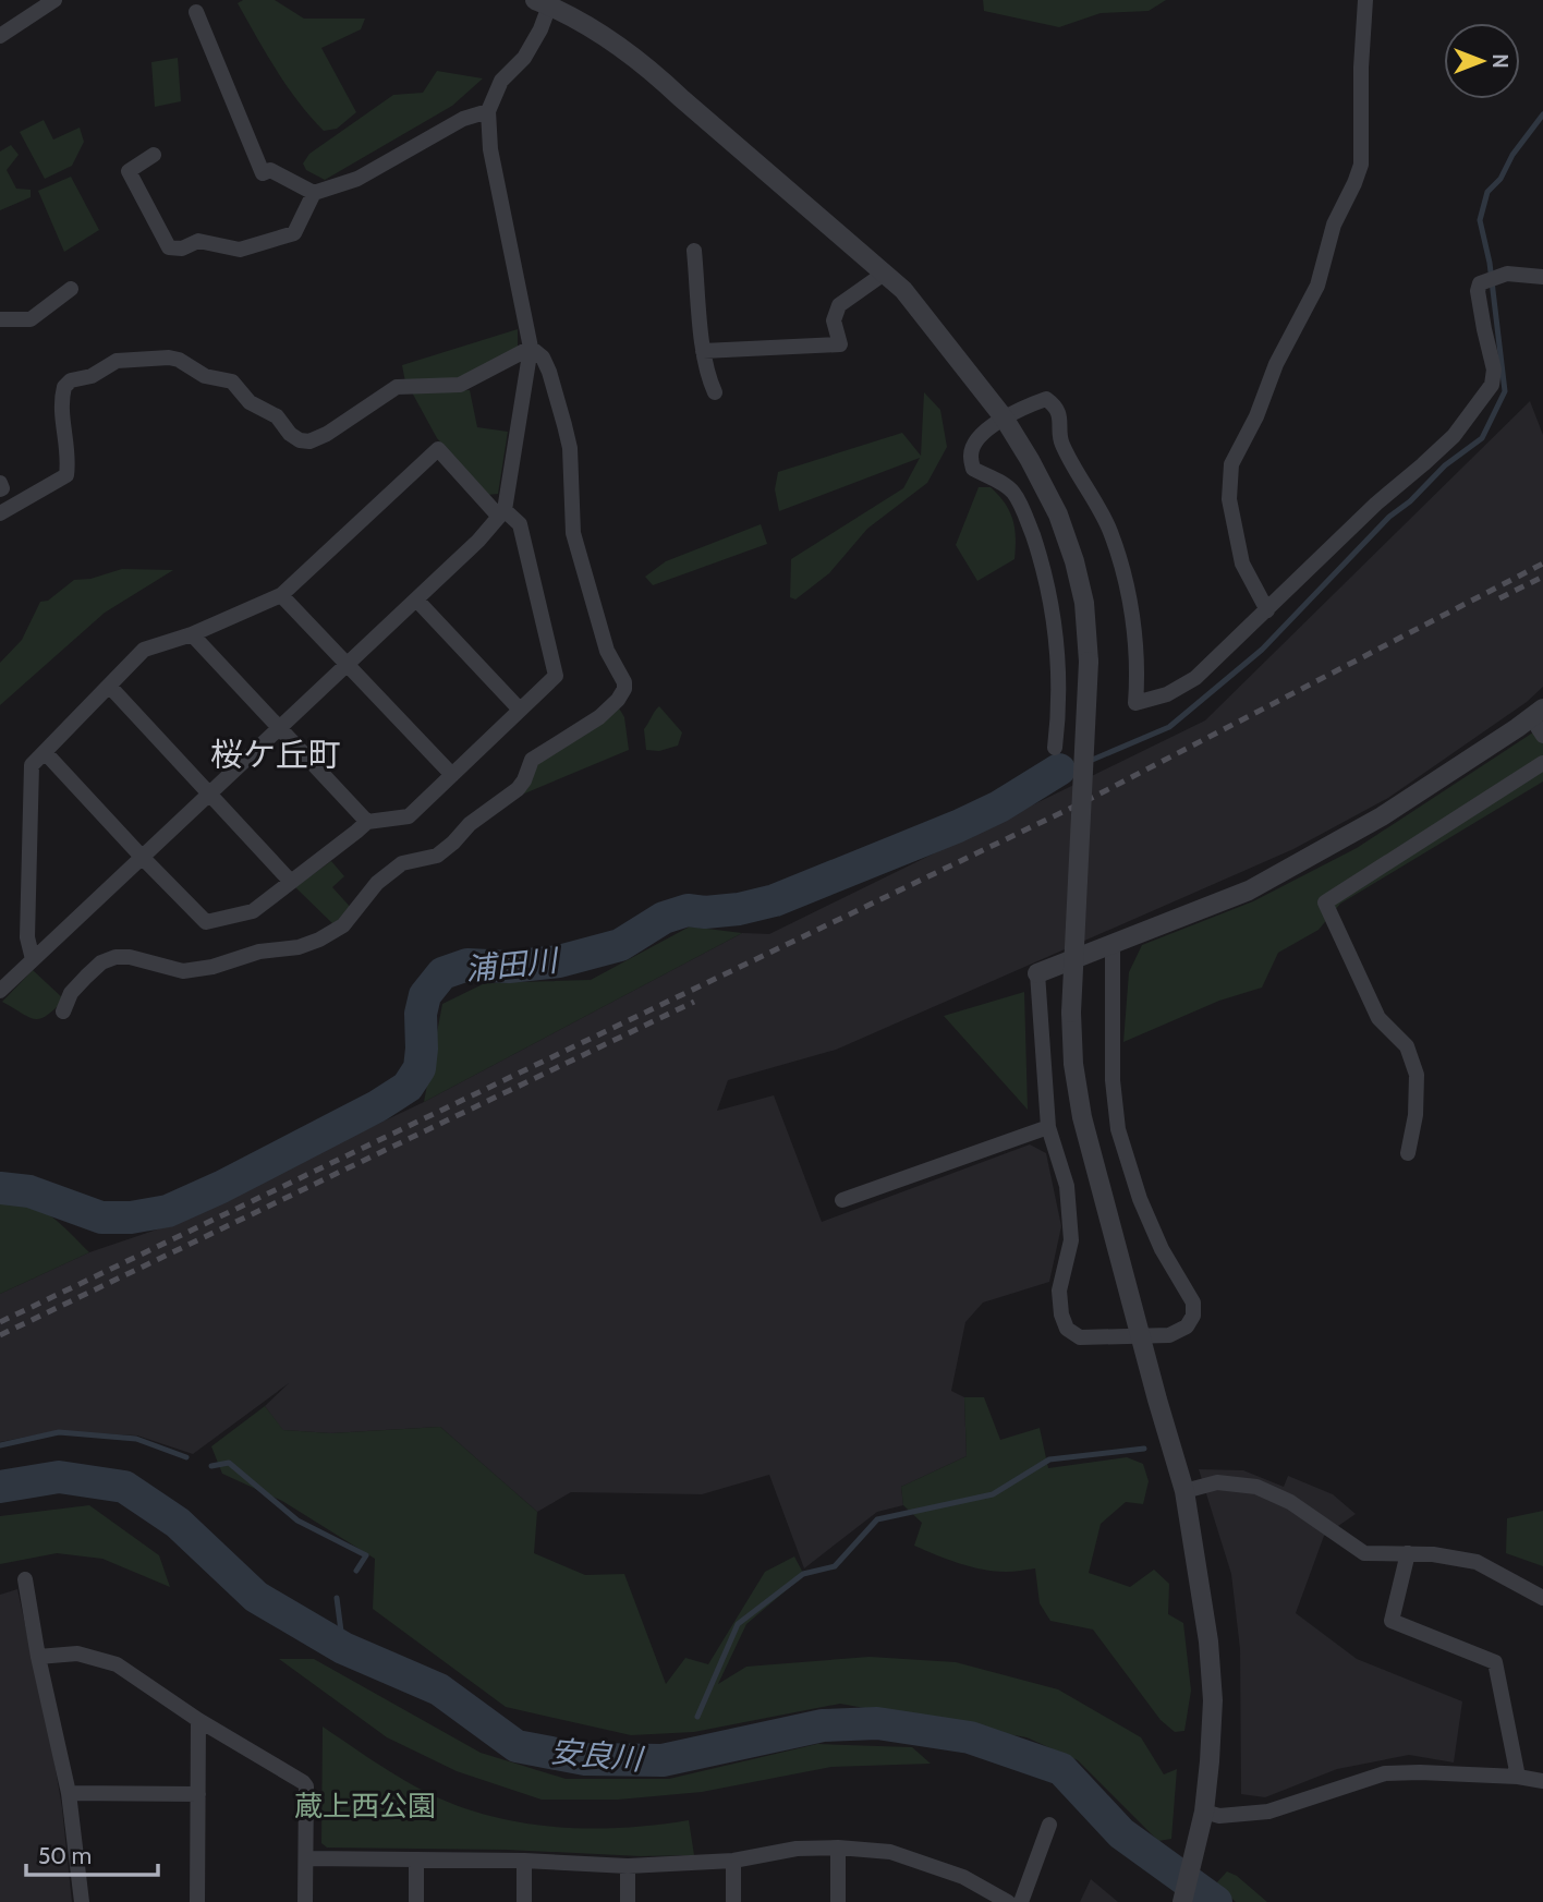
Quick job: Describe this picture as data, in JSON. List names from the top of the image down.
{
  "districts": ["桜ケ丘町"],
  "water": ["浦田川", "安良川"],
  "parks": ["蔵上西公園"],
  "scale_bar": "50 m",
  "north": "right"
}
